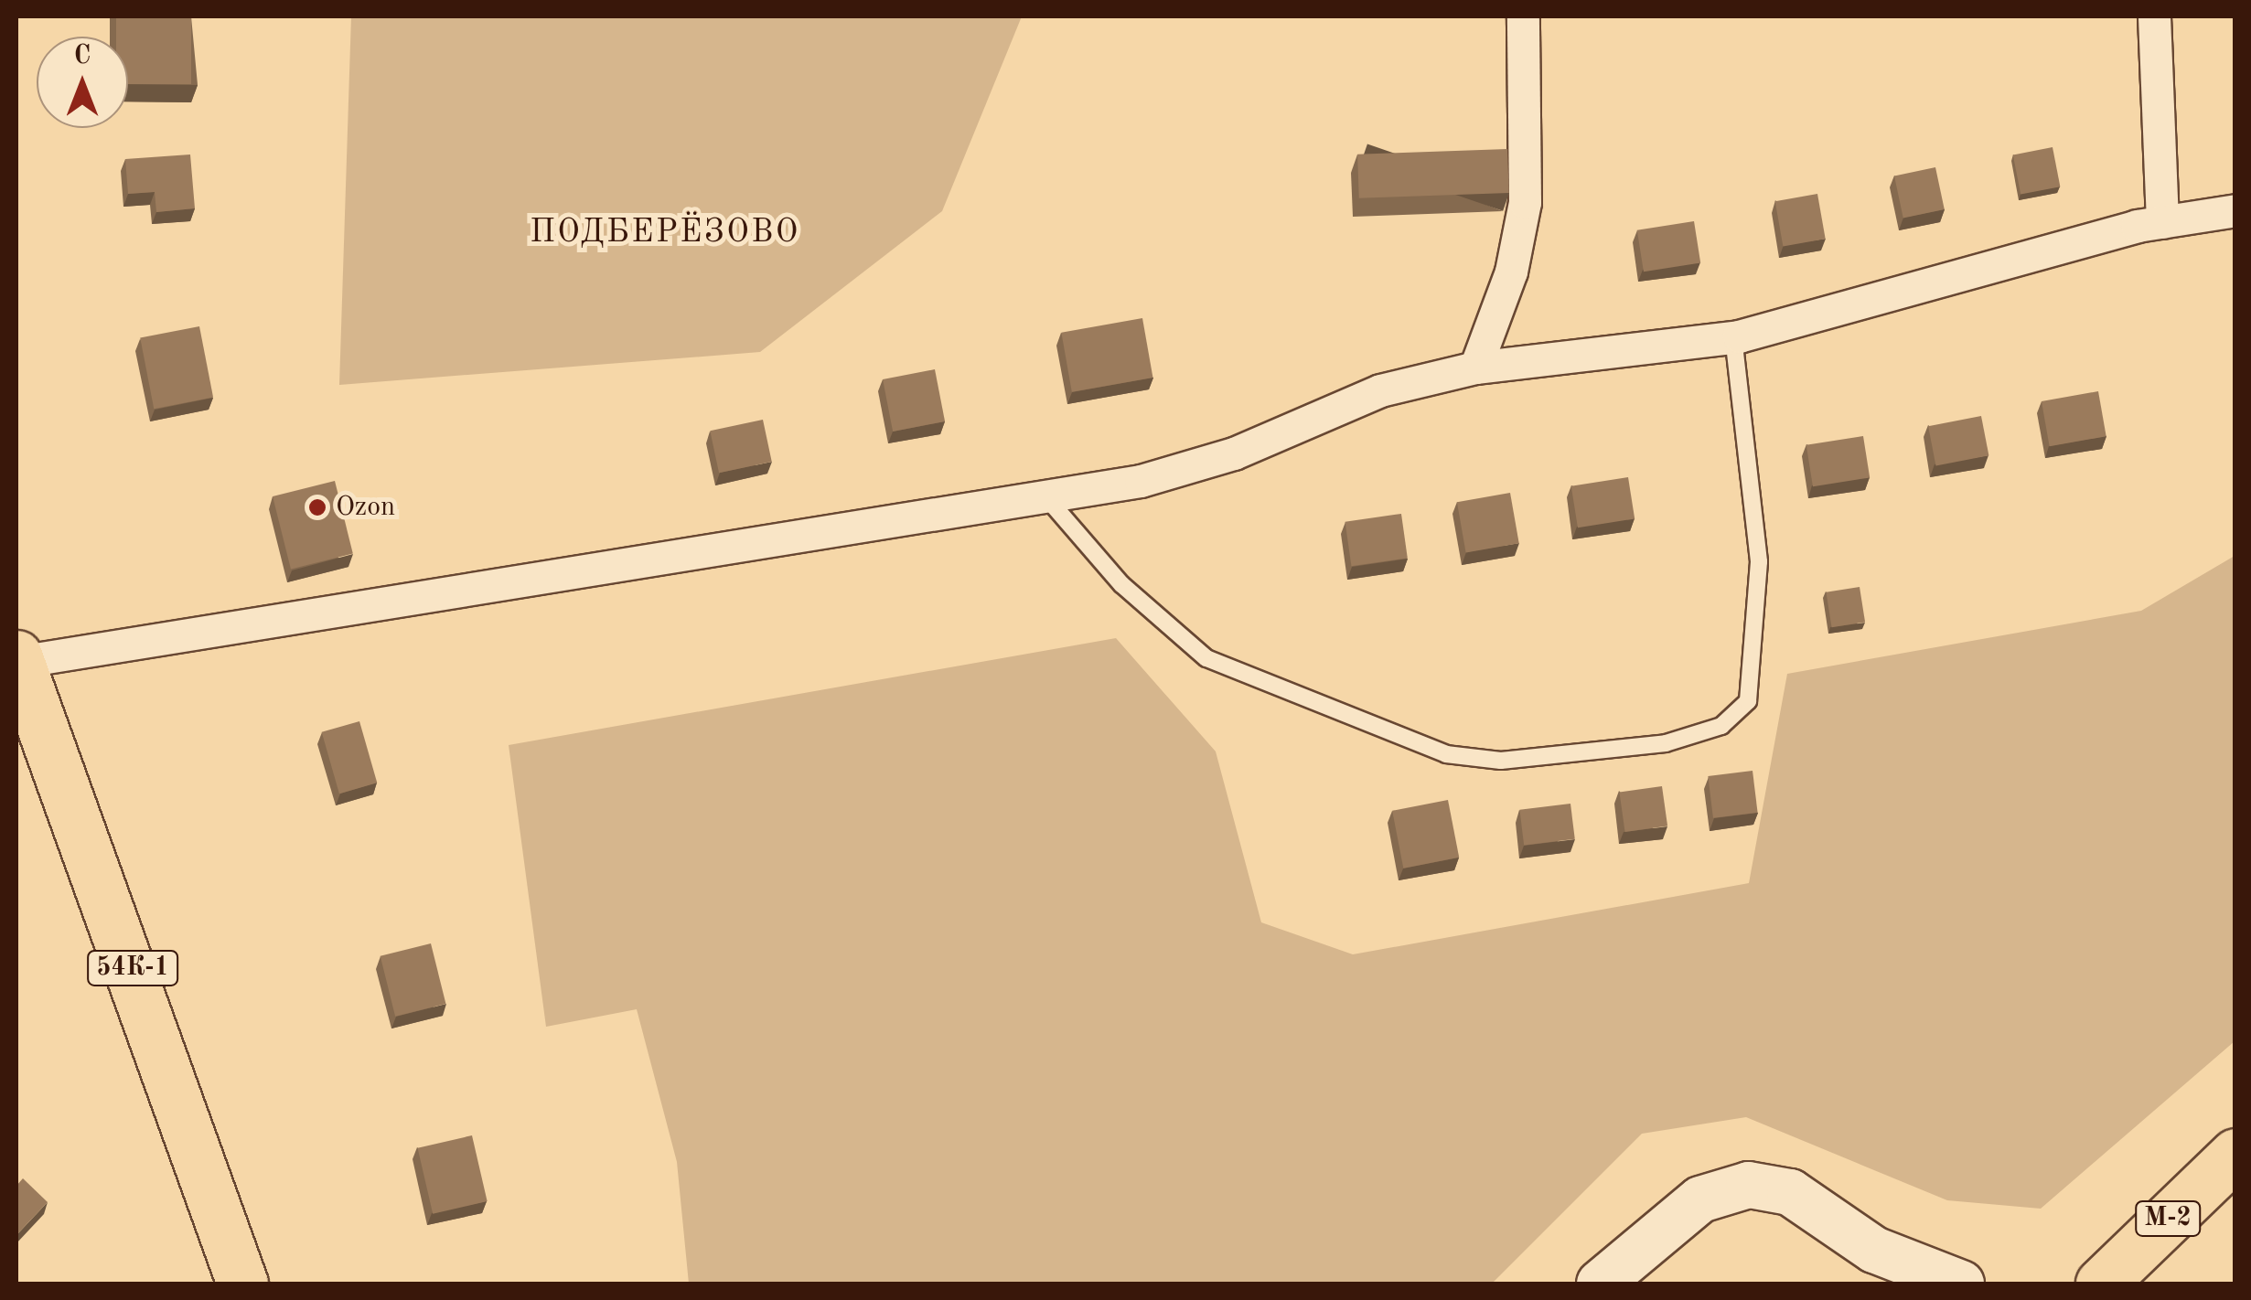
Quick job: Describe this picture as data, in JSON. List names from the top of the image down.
{
  "streets": {
    "main road": ["54К-1", "М-2"]
  },
  "districts": ["ПОДБЕРЁЗОВО"],
  "places": ["Ozon"],
  "north": "top"
}
